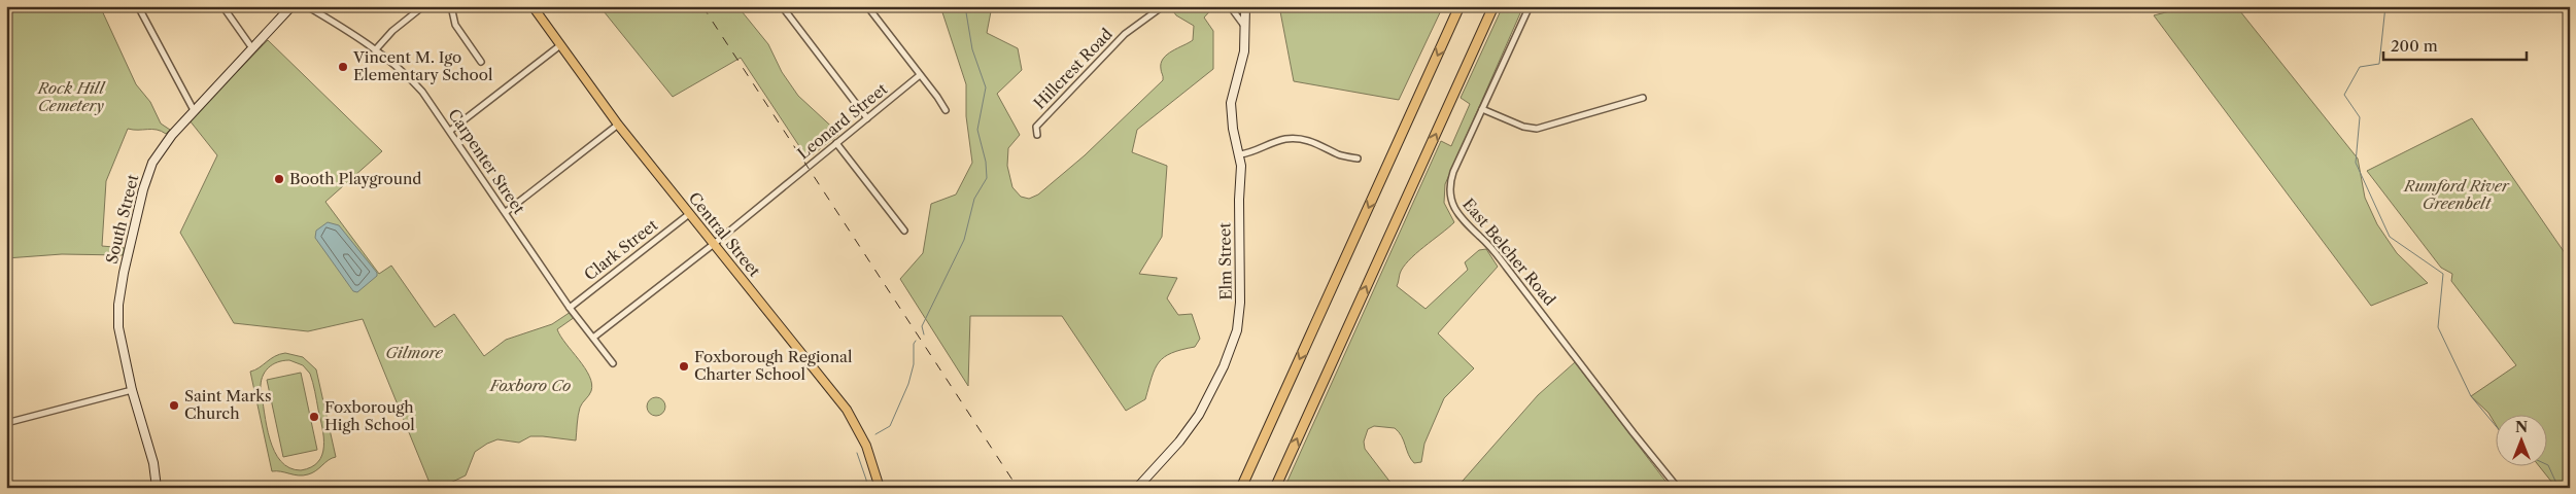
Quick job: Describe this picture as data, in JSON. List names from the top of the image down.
{
  "streets": {
    "main road": ["South Street", "Central Street", "Elm Street"],
    "street": [
      "Hillcrest Road",
      "Leonard Street",
      "Carpenter Street",
      "Clark Street",
      "East Belcher Road"
    ]
  },
  "crossings": [
    ["Leonard Street", "Carpenter Street"],
    ["Leonard Street", "Central Street"],
    ["Carpenter Street", "Clark Street"],
    ["Central Street", "Clark Street"]
  ],
  "parks": [
    "Rock Hill Cemetery",
    "Rumford River Greenbelt",
    "Gilmore",
    "Foxboro Co"
  ],
  "places": [
    "Vincent M. Igo Elementary School",
    "Booth Playground",
    "Foxborough Regional Charter School",
    "Saint Marks Church",
    "Foxborough High School"
  ],
  "scale_bar": "200 m",
  "north": "top"
}
